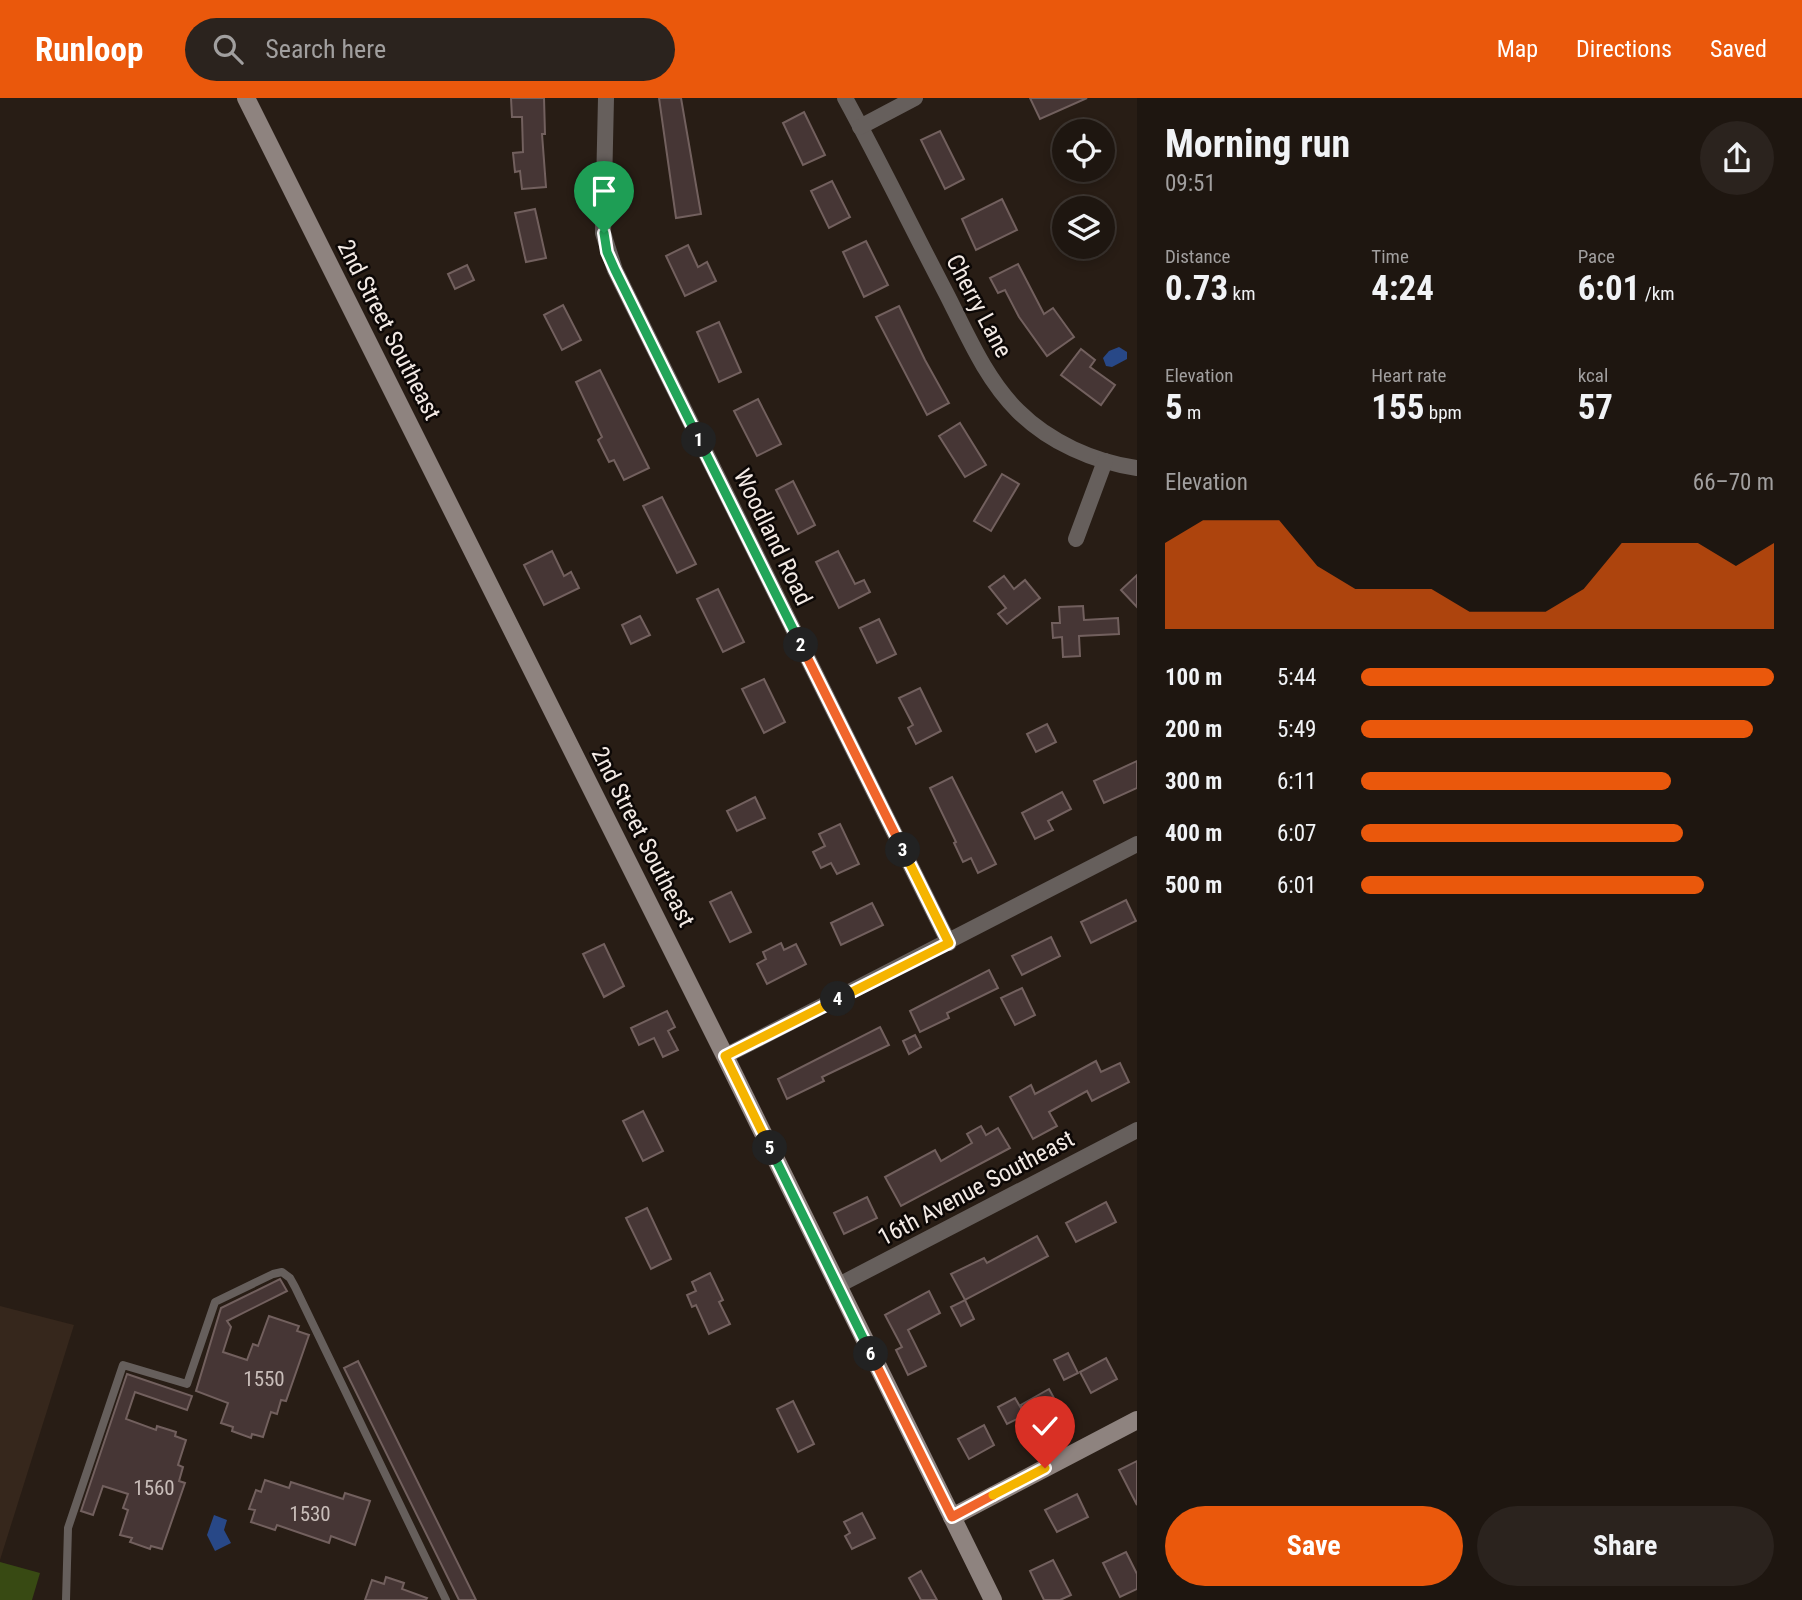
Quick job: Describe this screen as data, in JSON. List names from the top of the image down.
{
  "streets": {
    "street": [
      "Cherry Lane",
      "2nd Street Southeast",
      "Woodland Road",
      "16th Avenue Southeast"
    ]
  },
  "crossings": [
    ["2nd Street Southeast", "16th Avenue Southeast"]
  ],
  "house_numbers": ["1550", "1560", "1530"],
  "page": {
    "header": "Runloop",
    "search": "Search here",
    "nav": ["Map", "Directions", "Saved"],
    "heading": ["Morning run", "09:51"],
    "stats": [
      ["Distance", "0.73 km"],
      ["Time", "4:24"],
      ["Pace", "6:01 /km"],
      ["Elevation", "5 m"],
      ["Heart rate", "155 bpm"],
      ["kcal", "57"]
    ],
    "pins": [
      "1",
      "2",
      "3",
      "4",
      "5",
      "6"
    ],
    "chart": ["Elevation", "66–70 m"],
    "list": [
      {
        "name": "100 m",
        "note": "5:44"
      },
      {
        "name": "200 m",
        "note": "5:49"
      },
      {
        "name": "300 m",
        "note": "6:11"
      },
      {
        "name": "400 m",
        "note": "6:07"
      },
      {
        "name": "500 m",
        "note": "6:01"
      }
    ],
    "buttons": ["Save", "Share"]
  }
}
